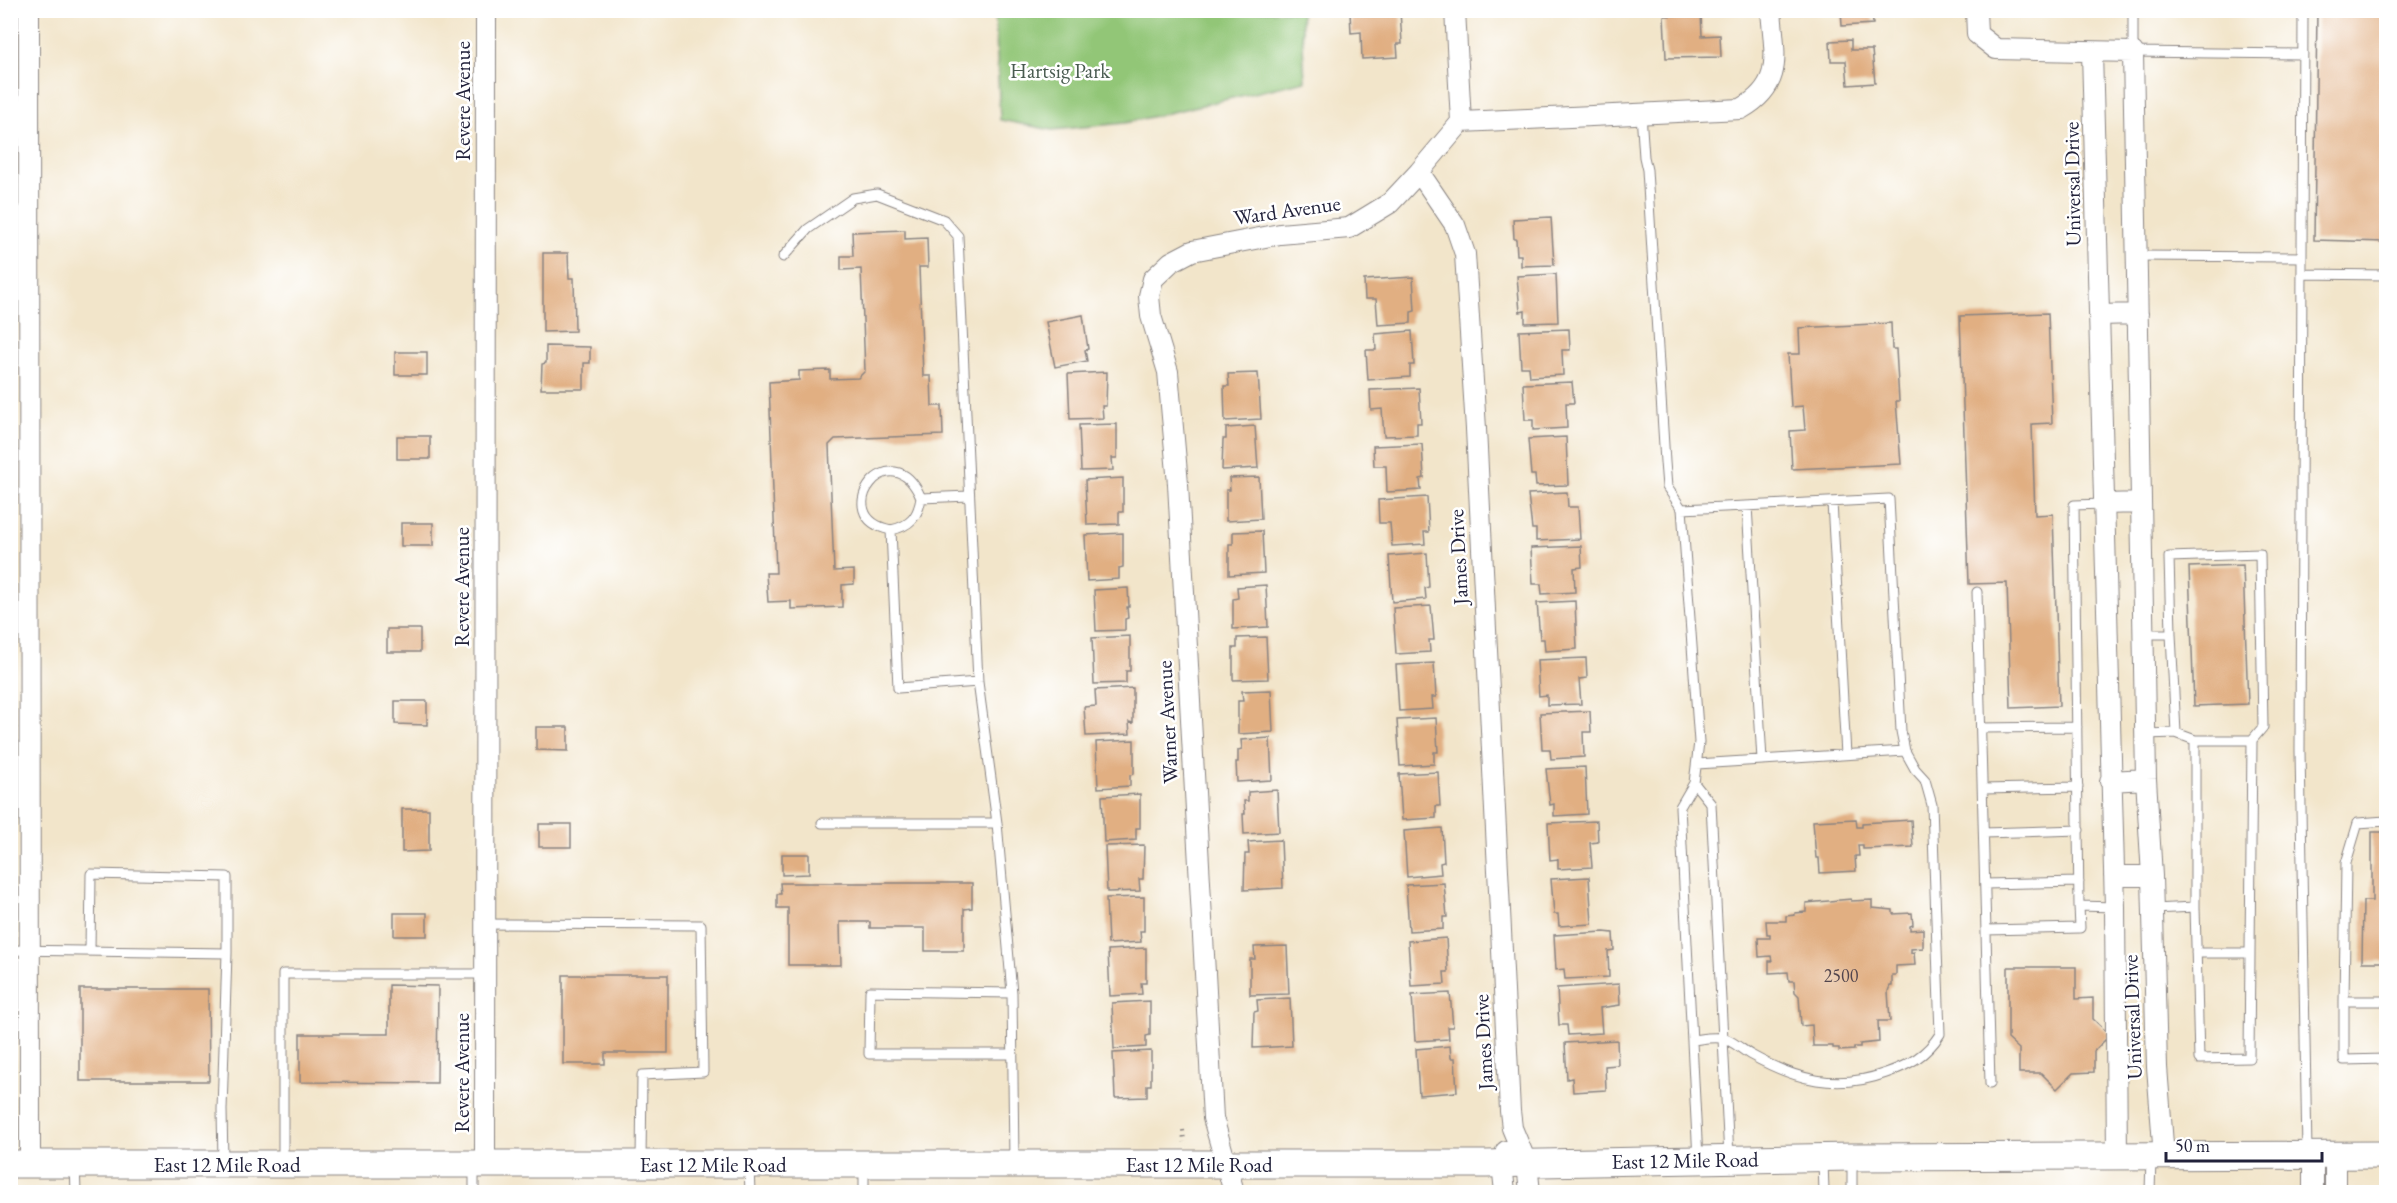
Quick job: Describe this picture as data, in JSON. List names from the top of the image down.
{
  "streets": {
    "main road": ["East 12 Mile Road"],
    "street": [
      "Revere Avenue",
      "Universal Drive",
      "Ward Avenue",
      "James Drive",
      "Warner Avenue"
    ]
  },
  "crossings": [
    ["Revere Avenue", "East 12 Mile Road"],
    ["Universal Drive", "East 12 Mile Road"],
    ["Ward Avenue", "James Drive"],
    ["Ward Avenue", "Warner Avenue"],
    ["James Drive", "East 12 Mile Road"],
    ["Warner Avenue", "East 12 Mile Road"]
  ],
  "parks": ["Hartsig Park"],
  "house_numbers": ["2500"],
  "scale_bar": "50 m"
}
